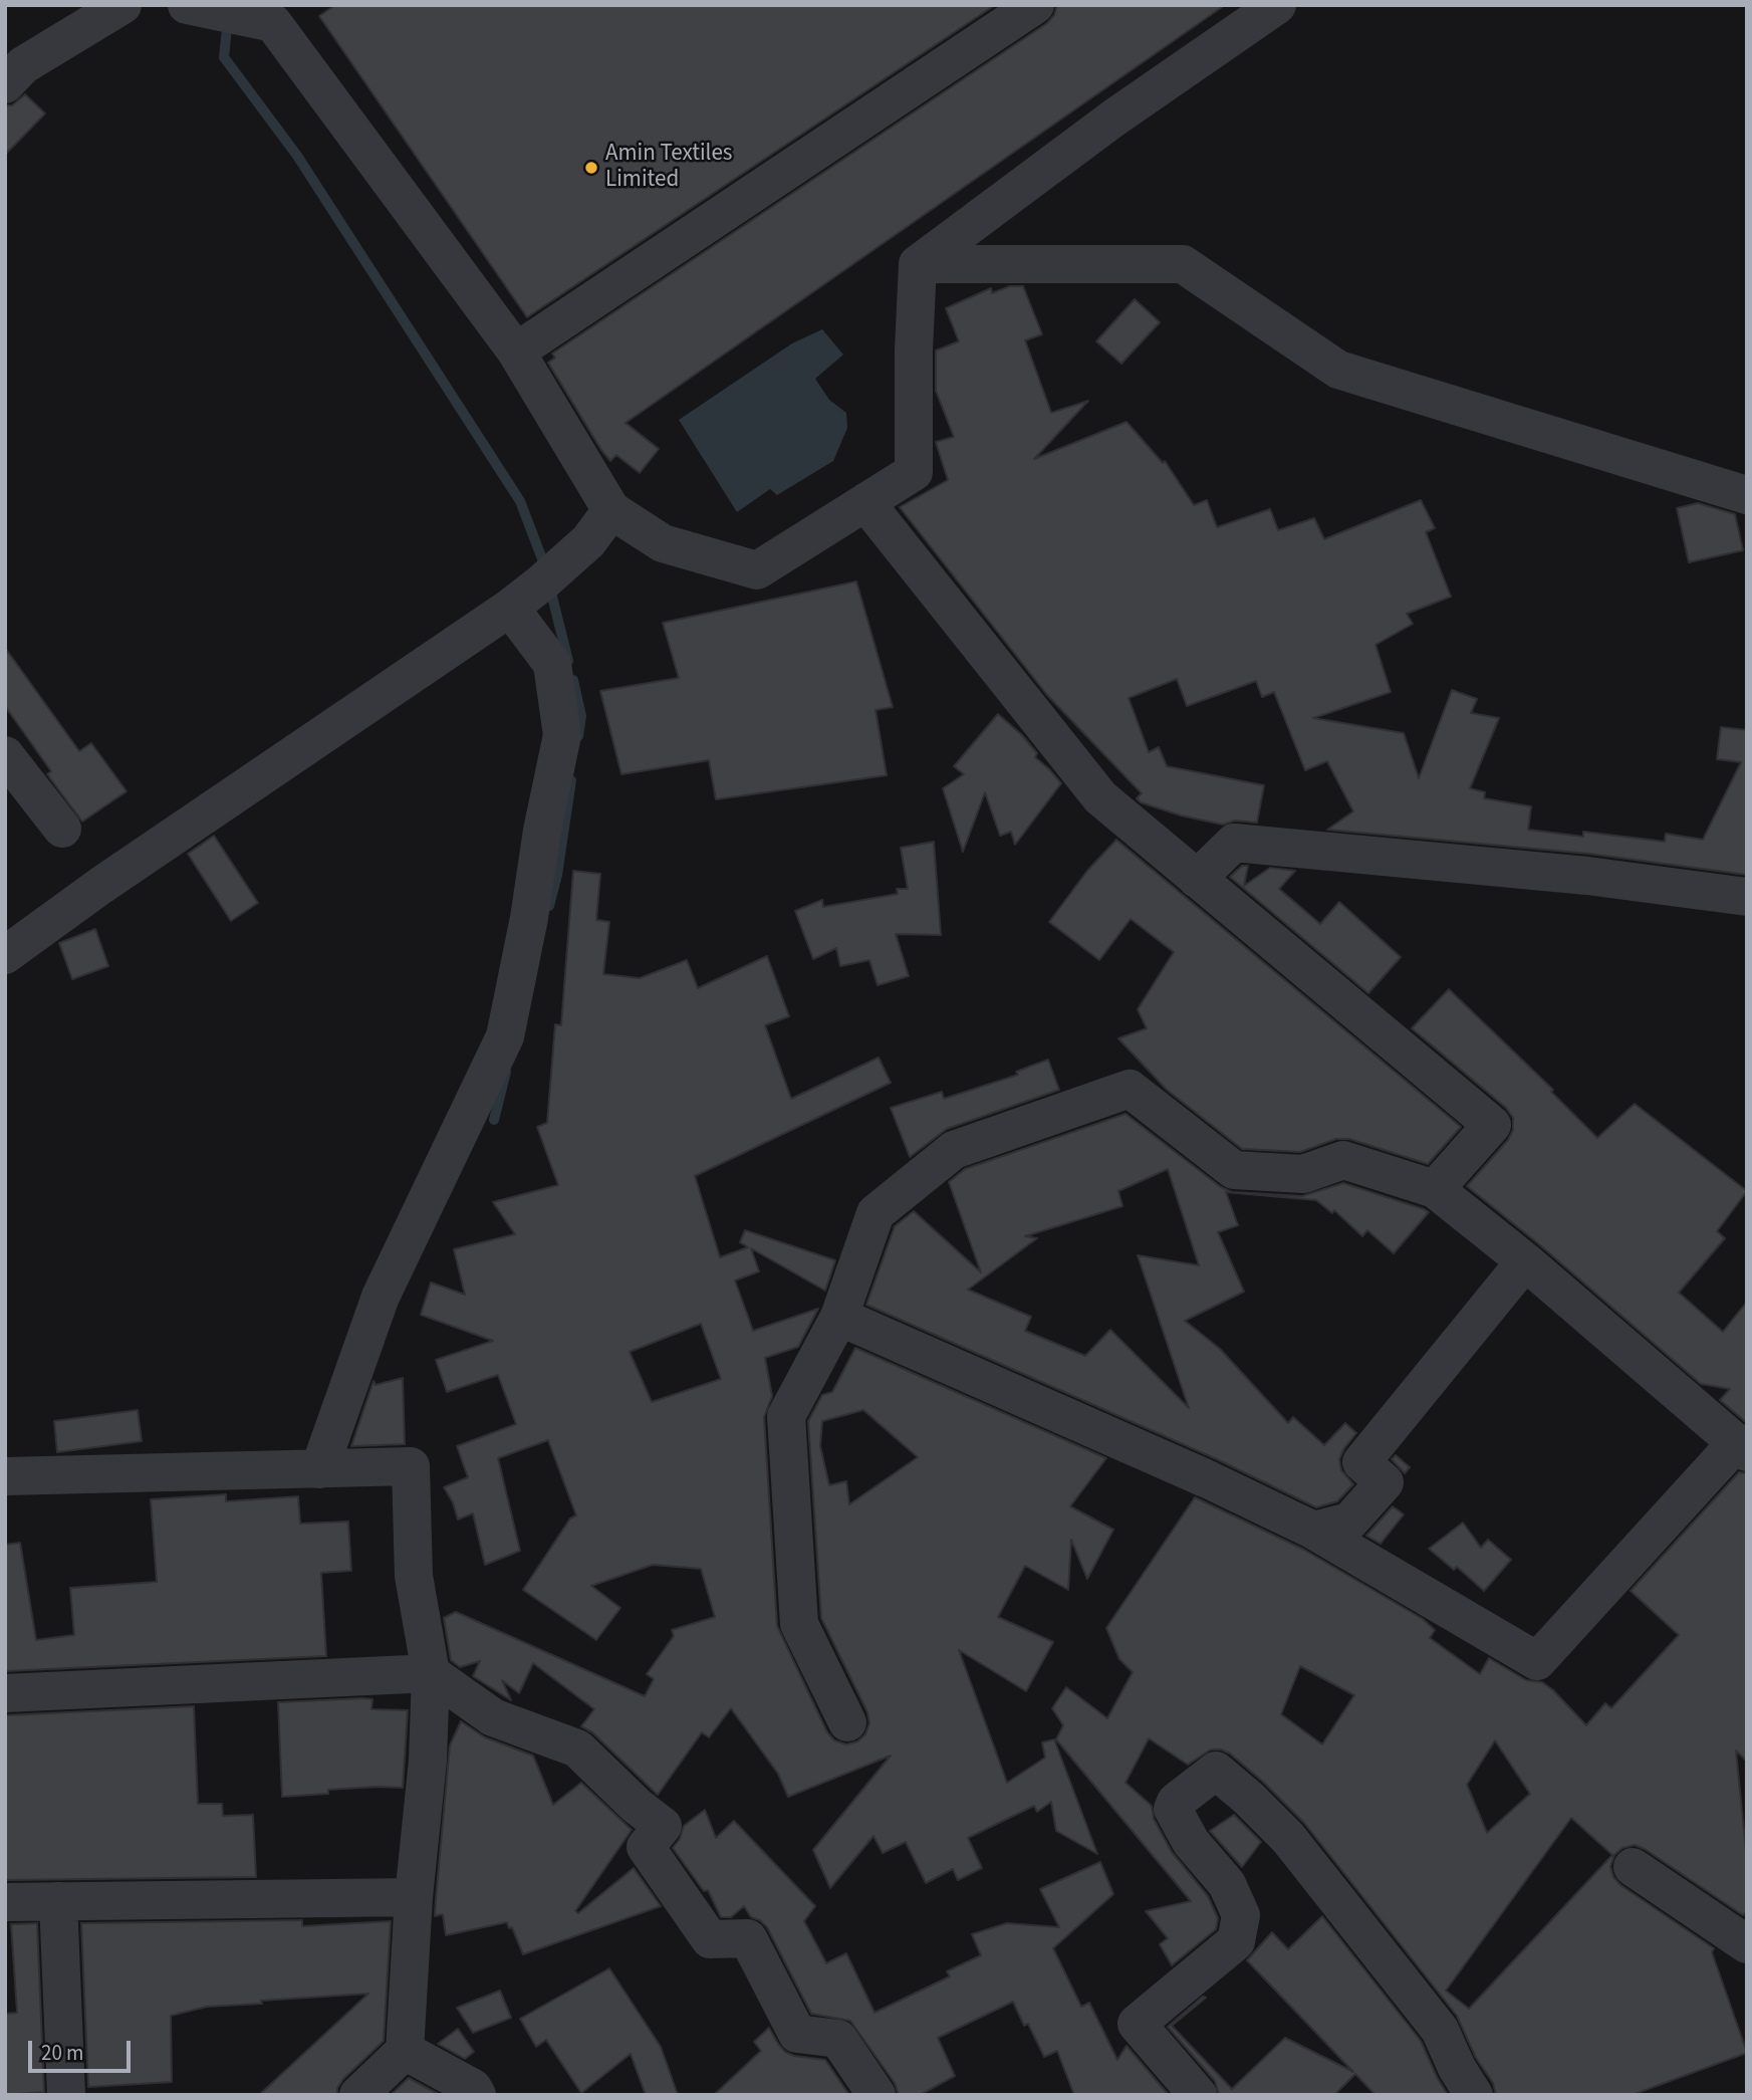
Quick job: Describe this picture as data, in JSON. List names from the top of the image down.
{
  "places": ["Amin Textiles Limited"],
  "scale_bar": "20 m"
}
